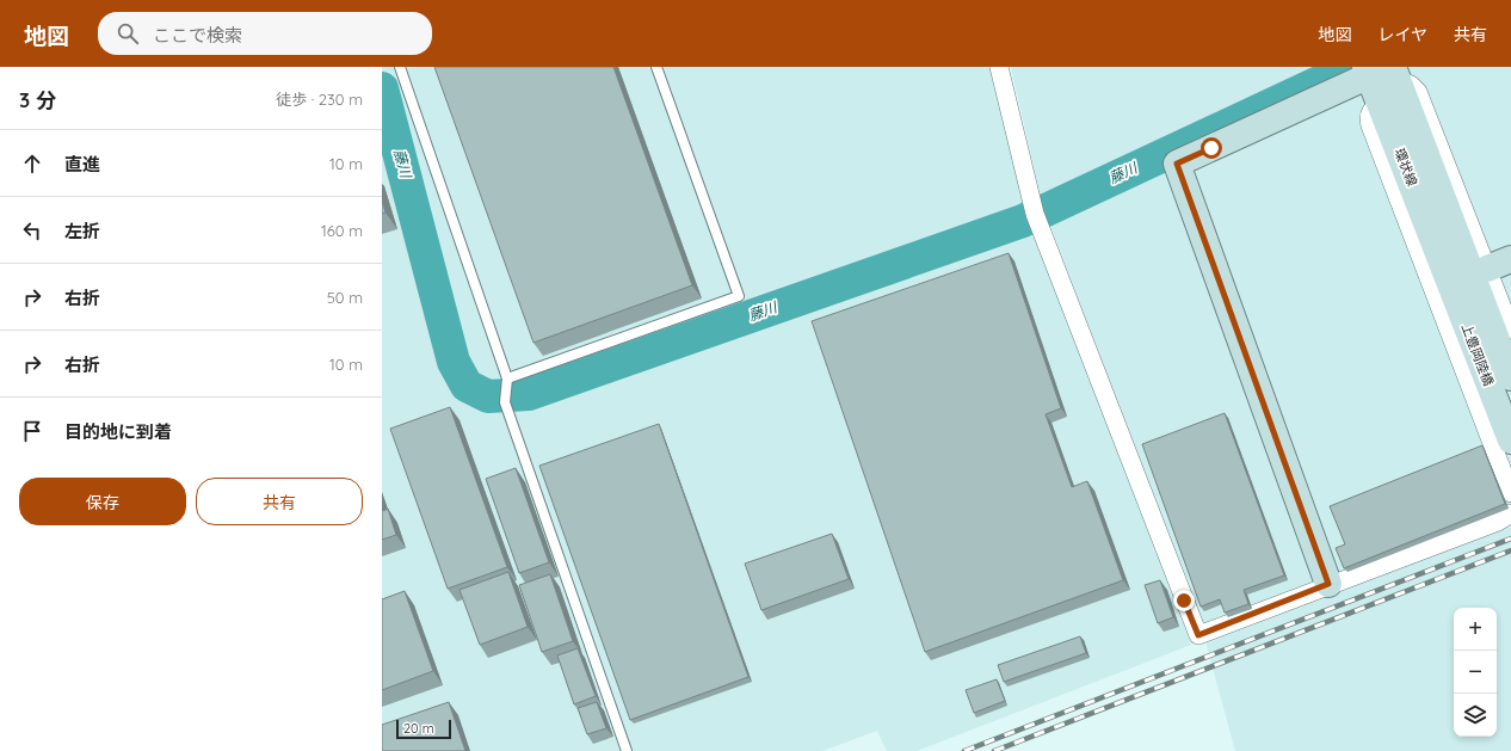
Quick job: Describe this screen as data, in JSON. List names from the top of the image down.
{
  "streets": {
    "street": ["環状線", "上豊岡陸橋"]
  },
  "crossings": [
    ["環状線", "上豊岡陸橋"]
  ],
  "water": ["藤川"],
  "scale_bar": "20 m",
  "page": {
    "header": "地図",
    "search": "ここで検索",
    "nav": ["地図", "レイヤ", "共有"],
    "heading": ["3 分", "徒歩 · 230 m"],
    "list": [
      ["直進", "10 m"],
      ["左折", "160 m"],
      ["右折", "50 m"],
      ["右折", "10 m"],
      "目的地に到着"
    ],
    "buttons": ["保存", "共有"],
    "map_buttons": ["+", "−"],
    "scale": "20 m"
  }
}
